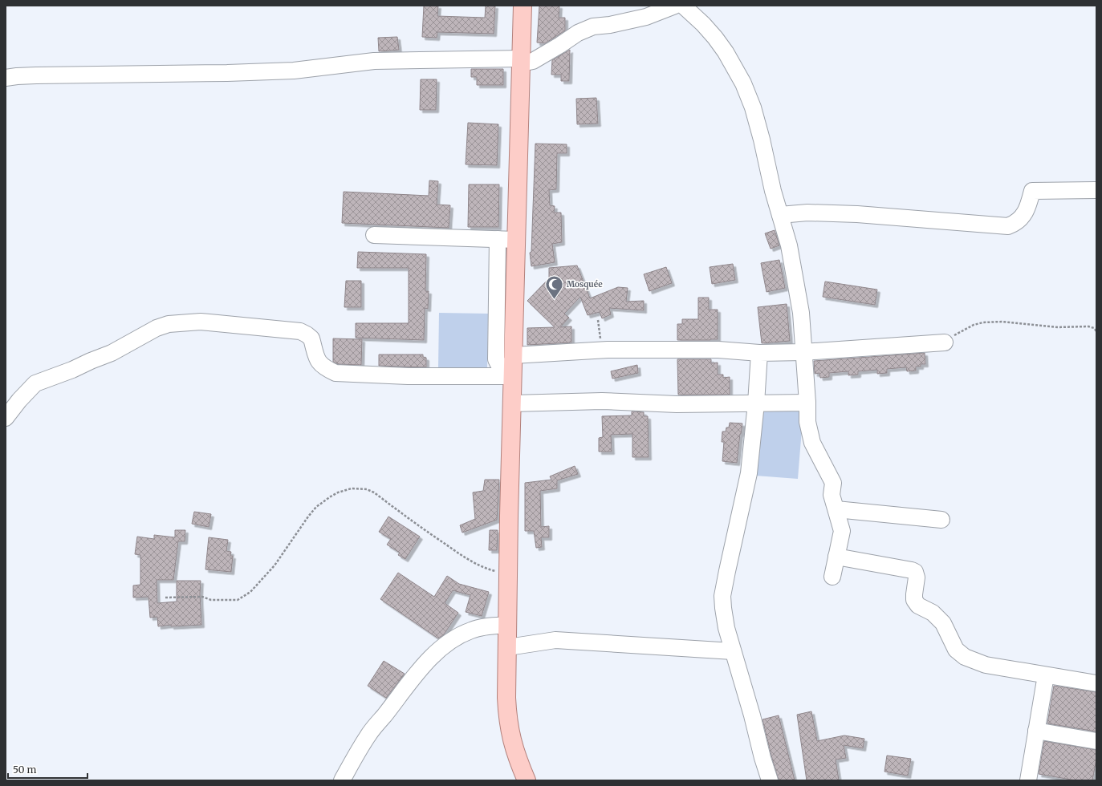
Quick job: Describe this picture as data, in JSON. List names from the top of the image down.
{
  "places": {
    "mosque": ["Mosquée"]
  },
  "scale_bar": "50 m"
}
